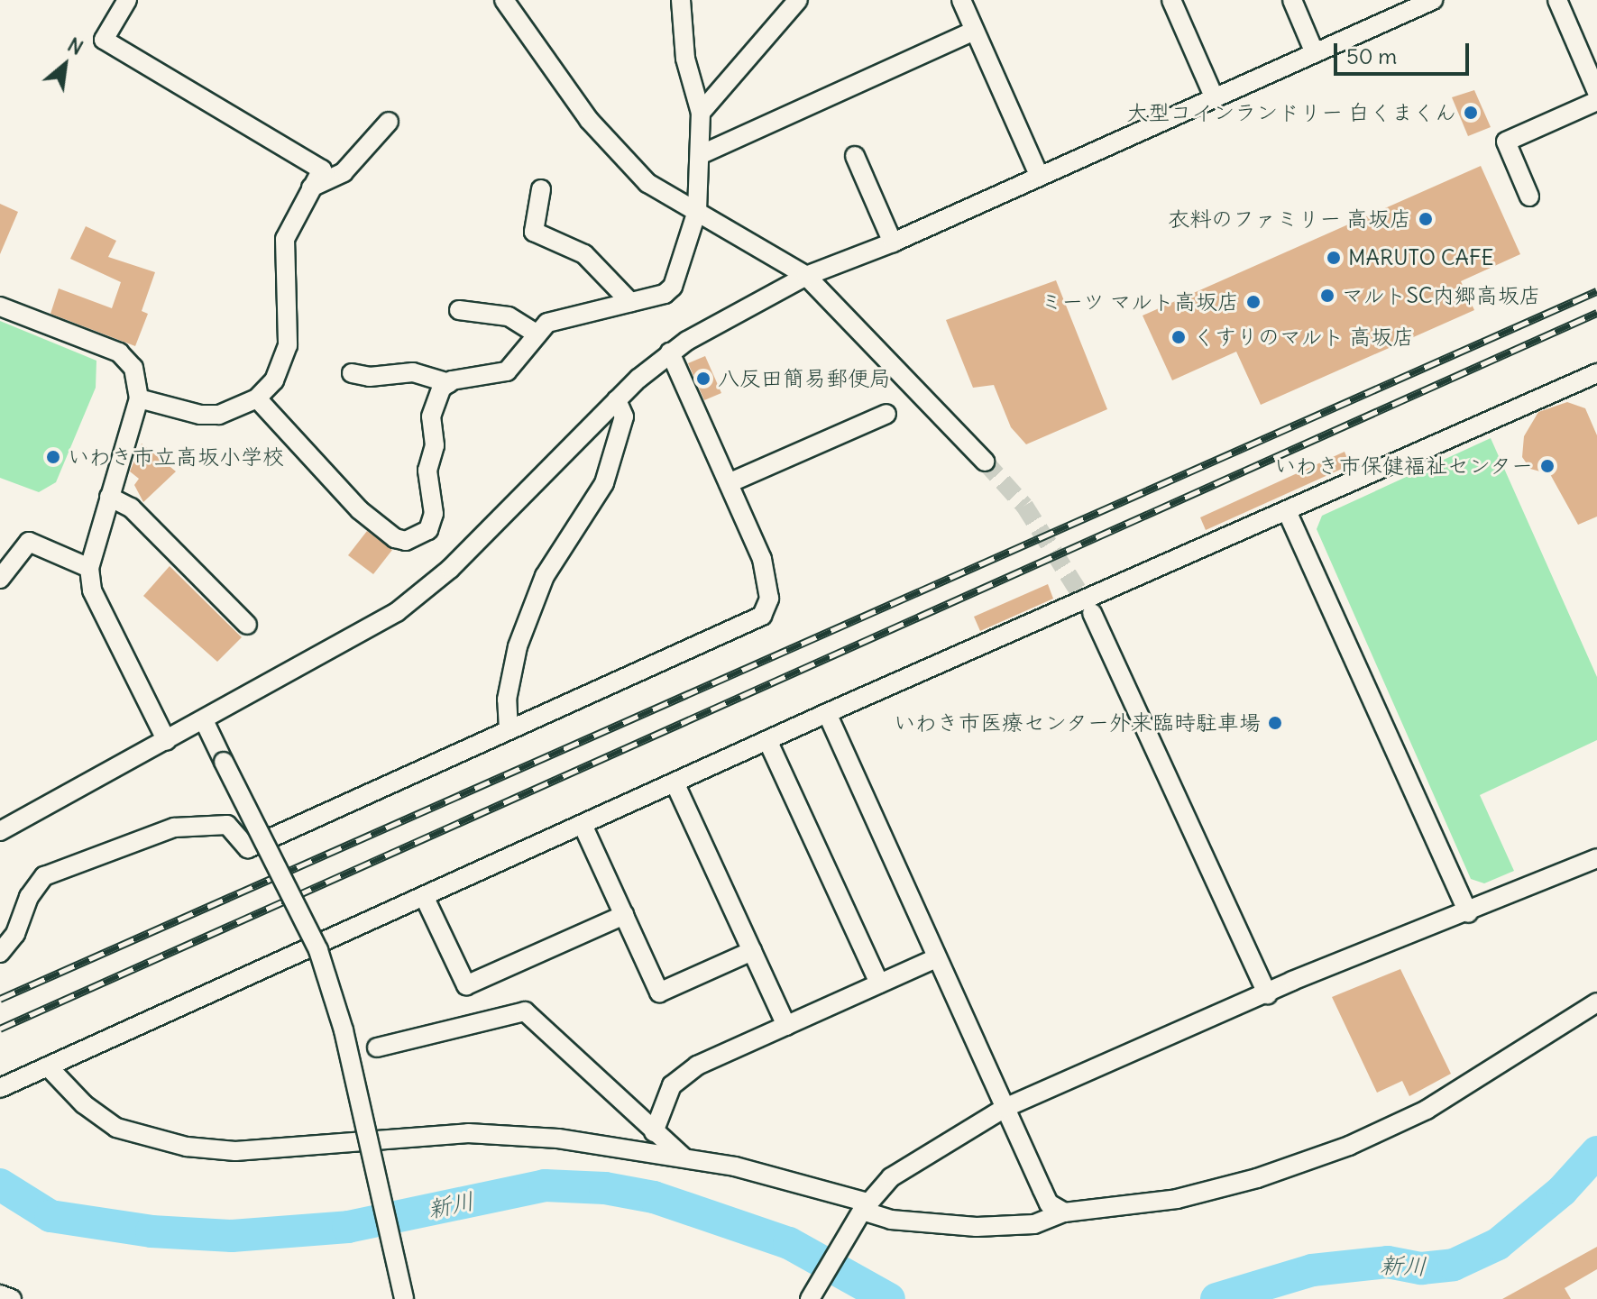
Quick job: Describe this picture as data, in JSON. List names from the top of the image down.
{
  "water": ["新川"],
  "places": [
    "大型コインランドリー 白くまくん",
    "衣料のファミリー 高坂店",
    "MARUTO CAFE",
    "マルトSC内郷高坂店",
    "ミーツ マルト高坂店",
    "くすりのマルト 高坂店",
    "八反田簡易郵便局",
    "いわき市立高坂小学校",
    "いわき市保健福祉センター",
    "いわき市医療センター外来臨時駐車場"
  ],
  "scale_bar": "50 m",
  "north": "top right"
}
